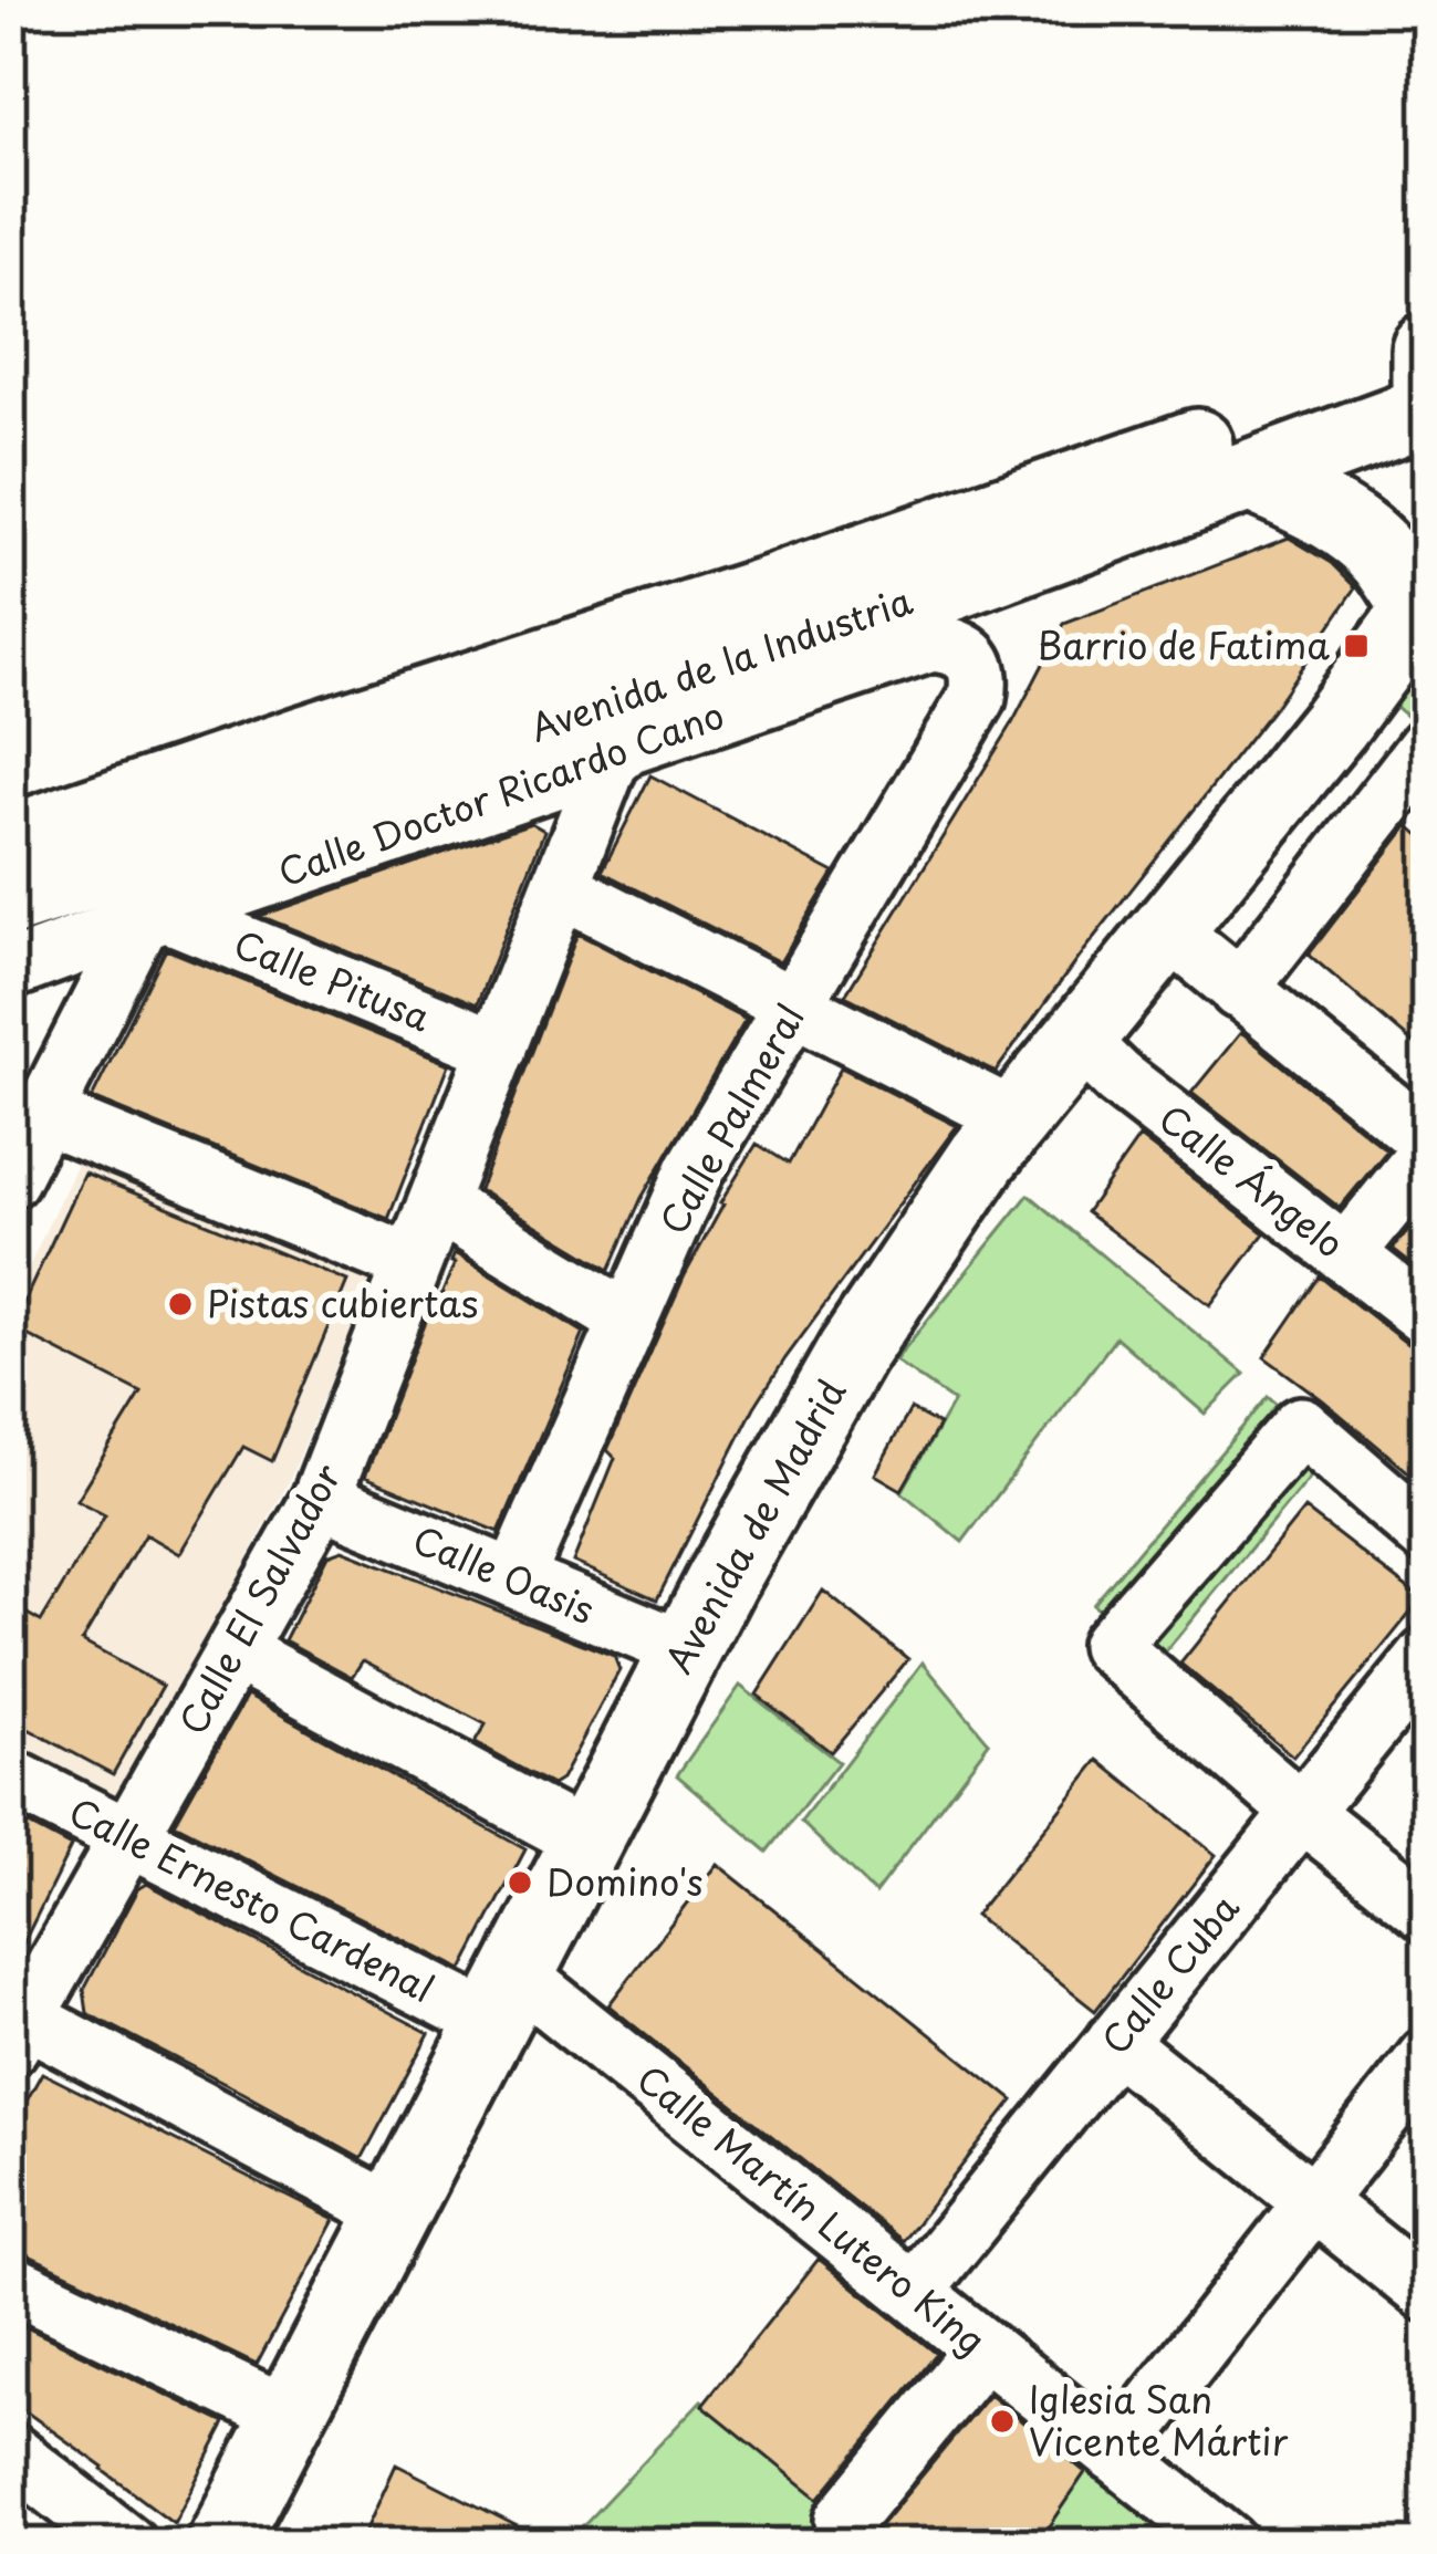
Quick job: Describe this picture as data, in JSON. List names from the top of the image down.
{
  "streets": {
    "main road": ["Avenida de la Industria", "Avenida de Madrid"],
    "street": [
      "Calle Doctor Ricardo Cano",
      "Calle Pitusa",
      "Calle Palmeral",
      "Calle Ángelo",
      "Calle Oasis",
      "Calle El Salvador",
      "Calle Ernesto Cardenal",
      "Calle Cuba",
      "Calle Martín Lutero King"
    ]
  },
  "crossings": [
    ["Calle Doctor Ricardo Cano", "Calle Pitusa"],
    ["Calle Doctor Ricardo Cano", "Calle Palmeral"],
    ["Calle Doctor Ricardo Cano", "Calle El Salvador"],
    ["Calle Pitusa", "Calle El Salvador"],
    ["Calle Palmeral", "Calle Oasis"],
    ["Calle Ángelo", "Avenida de Madrid"],
    ["Avenida de Madrid", "Calle Oasis"],
    ["Avenida de Madrid", "Calle Ernesto Cardenal"],
    ["Avenida de Madrid", "Calle Martín Lutero King"],
    ["Calle Oasis", "Calle El Salvador"],
    ["Calle El Salvador", "Calle Ernesto Cardenal"],
    ["Calle Ernesto Cardenal", "Calle Martín Lutero King"],
    ["Calle Cuba", "Calle Martín Lutero King"]
  ],
  "places": {
    "transit": ["Barrio de Fatima"],
    "other": ["Pistas cubiertas", "Domino's", "Iglesia San Vicente Mártir"]
  }
}
